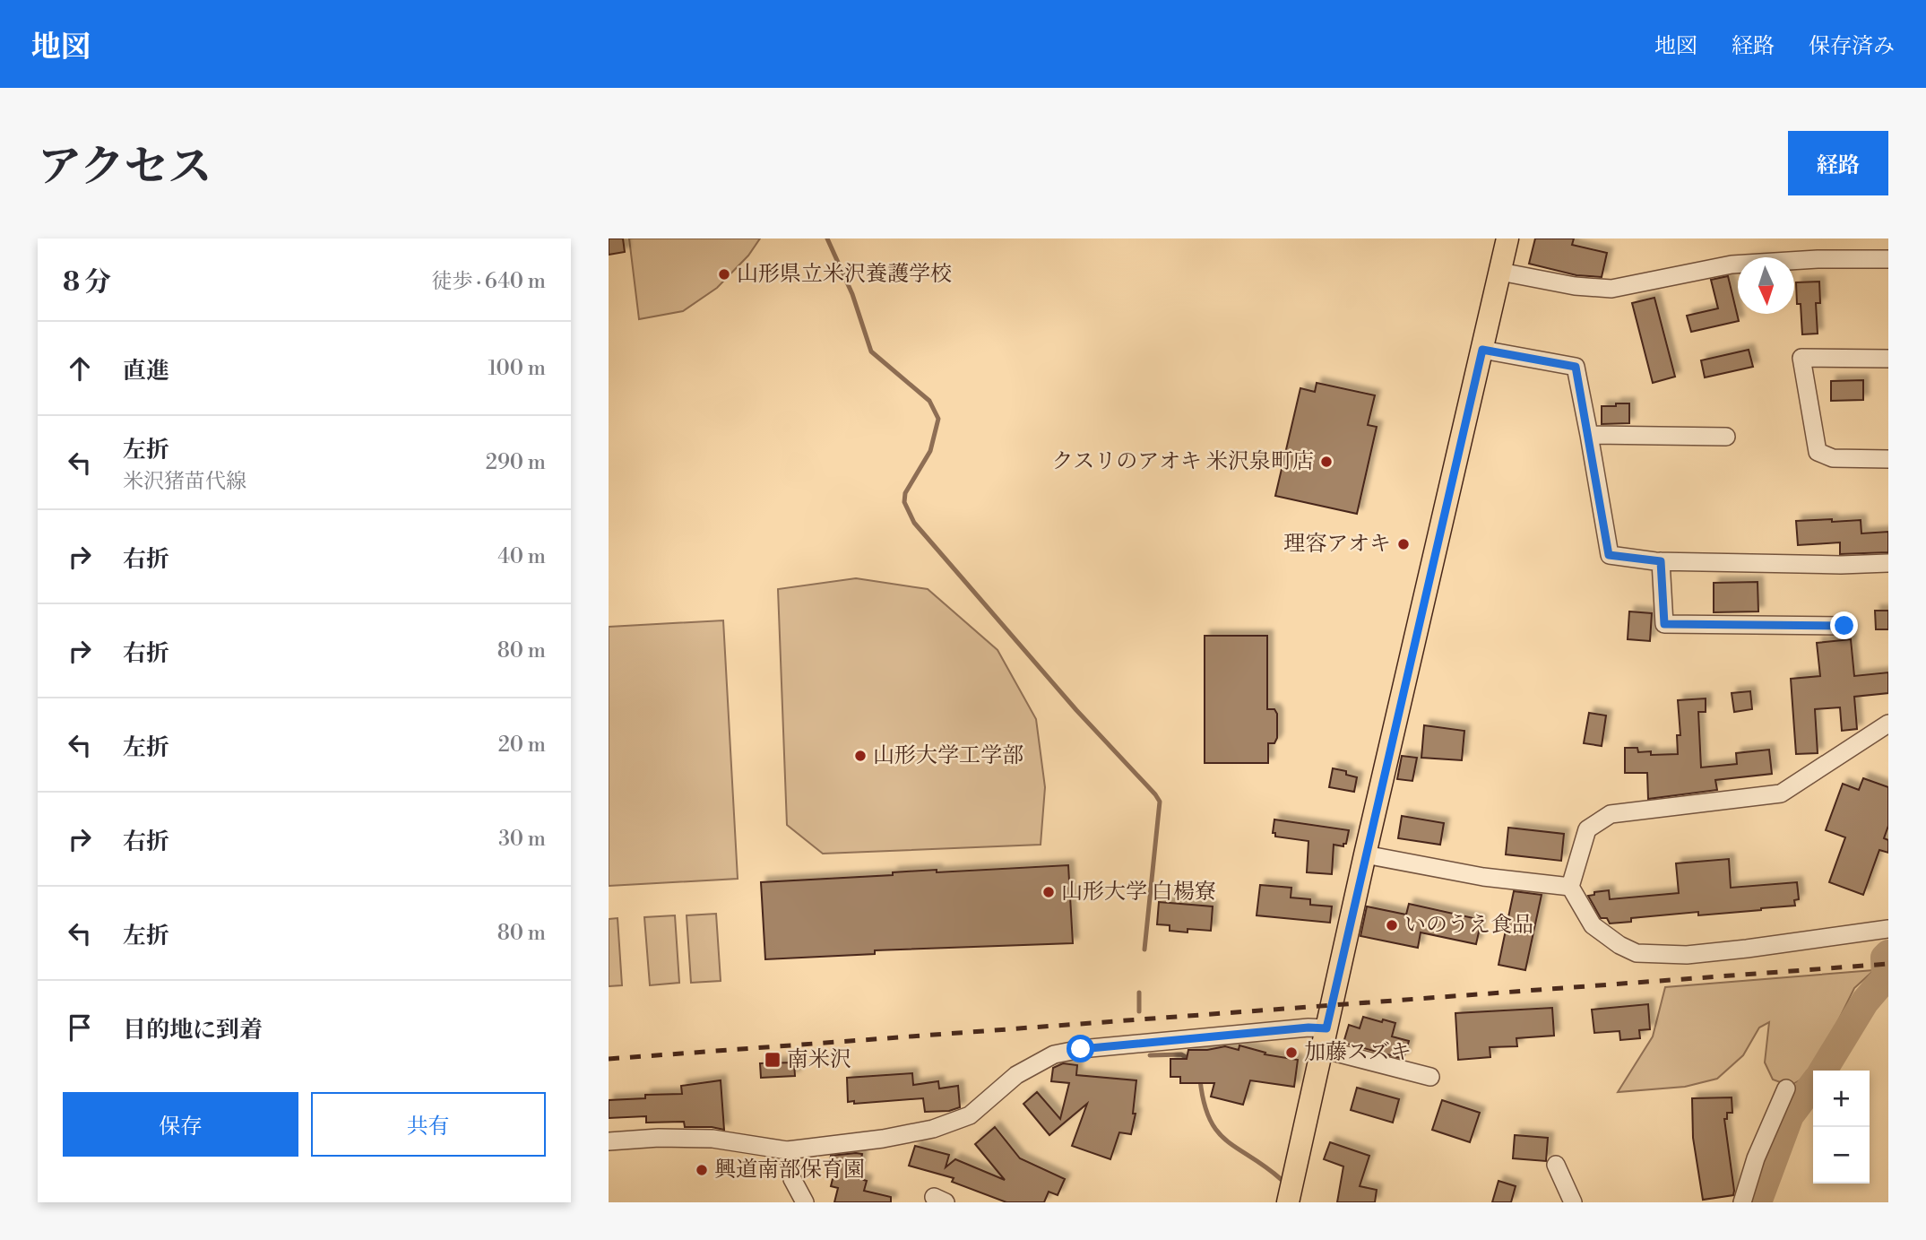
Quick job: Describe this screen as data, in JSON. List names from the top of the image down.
{
  "places": {
    "other": [
      "山形県立米沢養護学校",
      "クスリのアオキ 米沢泉町店",
      "理容アオキ",
      "山形大学工学部",
      "山形大学 白楊寮",
      "いのうえ食品",
      "加藤スズキ",
      "興道南部保育園"
    ],
    "transit": ["南米沢"]
  },
  "north": "bottom",
  "page": {
    "header": "地図",
    "nav": ["地図", "経路", "保存済み"],
    "title": "アクセス",
    "buttons": [
      "経路",
      ["保存", "共有"]
    ],
    "heading": ["8 分", "徒歩 · 640 m"],
    "list": [
      ["直進", "100 m"],
      ["左折", "米沢猪苗代線", "290 m"],
      ["右折", "40 m"],
      ["右折", "80 m"],
      ["左折", "20 m"],
      ["右折", "30 m"],
      ["左折", "80 m"],
      "目的地に到着"
    ],
    "map_buttons": ["+", "−"]
  }
}
